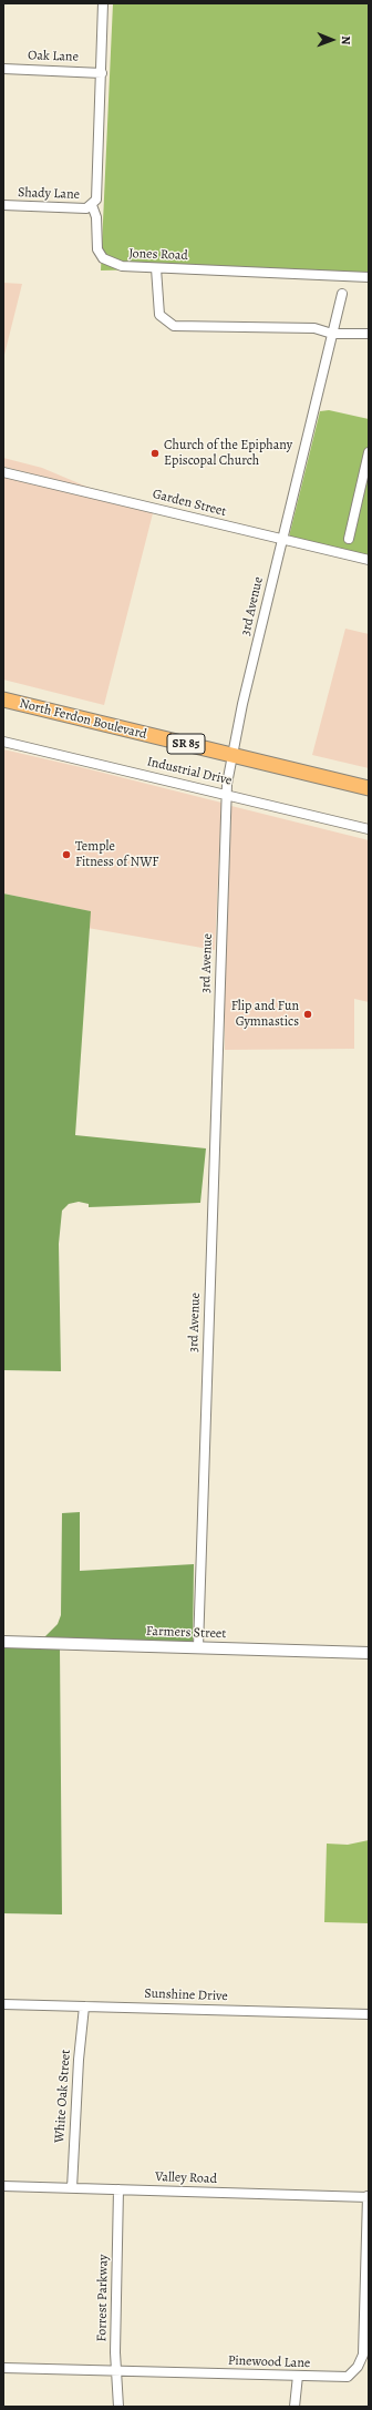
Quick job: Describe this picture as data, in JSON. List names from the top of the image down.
{
  "streets": {
    "main road": ["North Ferdon Boulevard", "SR 85"],
    "street": [
      "Oak Lane",
      "Shady Lane",
      "Jones Road",
      "Garden Street",
      "3rd Avenue",
      "Industrial Drive",
      "Farmers Street",
      "Sunshine Drive",
      "White Oak Street",
      "Valley Road",
      "Forrest Parkway",
      "Pinewood Lane"
    ]
  },
  "crossings": [
    ["Oak Lane", "Jones Road"],
    ["Shady Lane", "Jones Road"],
    ["Garden Street", "3rd Avenue"],
    ["3rd Avenue", "North Ferdon Boulevard"],
    ["3rd Avenue", "Industrial Drive"],
    ["3rd Avenue", "Farmers Street"],
    ["Sunshine Drive", "White Oak Street"],
    ["White Oak Street", "Valley Road"],
    ["Valley Road", "Forrest Parkway"],
    ["Valley Road", "Pinewood Lane"],
    ["Forrest Parkway", "Pinewood Lane"]
  ],
  "places": ["Church of the Epiphany Episcopal Church", "Temple Fitness of NWF", "Flip and Fun Gymnastics"],
  "north": "right"
}
